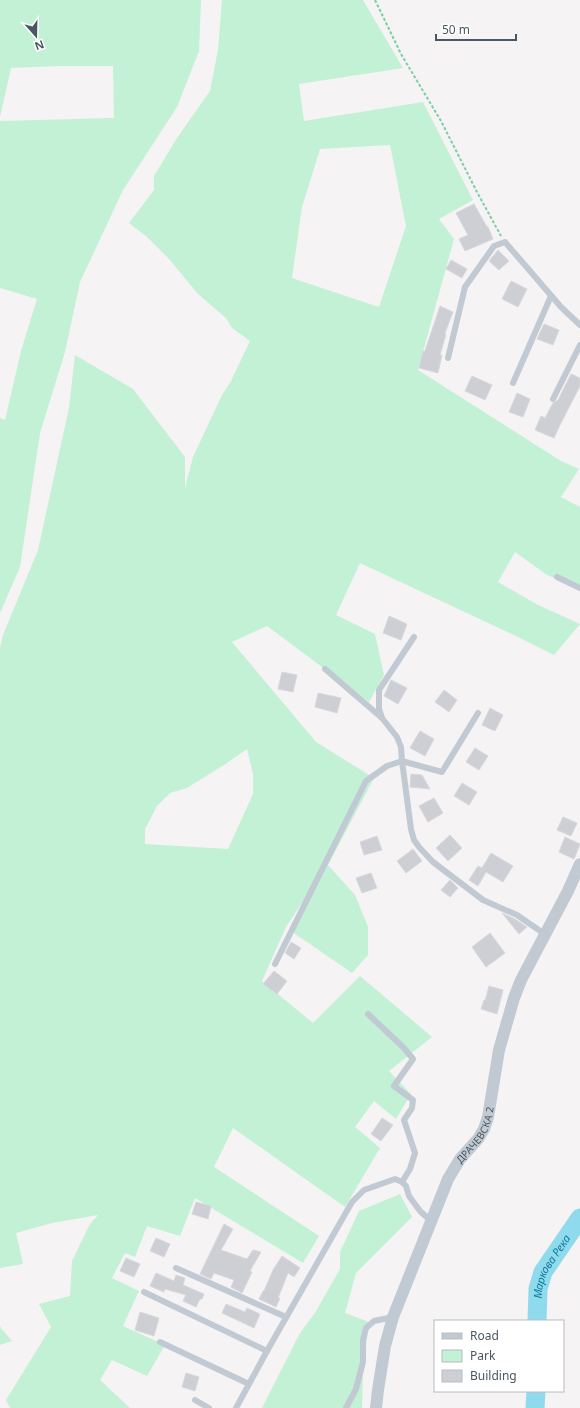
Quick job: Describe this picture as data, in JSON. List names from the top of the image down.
{
  "streets": {
    "street": ["ДРАЧЕВСКА 2"]
  },
  "water": ["Маркова Река"],
  "legend": ["Road", "Park", "Building"],
  "scale_bar": "50 m",
  "north": "bottom"
}
